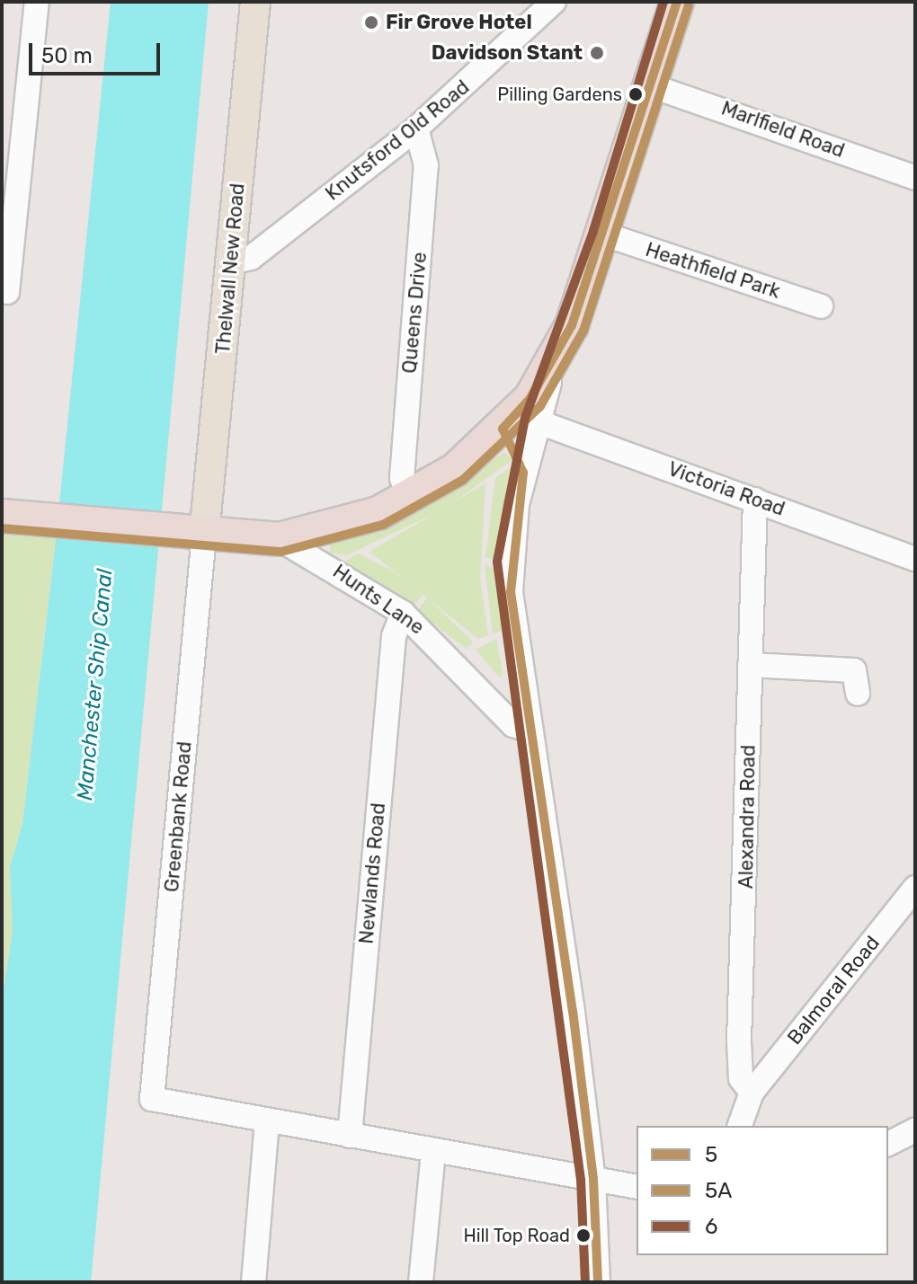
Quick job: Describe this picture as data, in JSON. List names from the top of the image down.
{
  "streets": {
    "main road": ["Thelwall New Road"],
    "street": [
      "Marlfield Road",
      "Knutsford Old Road",
      "Heathfield Park",
      "Queens Drive",
      "Victoria Road",
      "Hunts Lane",
      "Greenbank Road",
      "Alexandra Road",
      "Newlands Road",
      "Balmoral Road"
    ]
  },
  "crossings": [
    ["Knutsford Old Road", "Thelwall New Road"],
    ["Knutsford Old Road", "Queens Drive"],
    ["Thelwall New Road", "Greenbank Road"],
    ["Victoria Road", "Alexandra Road"],
    ["Hunts Lane", "Newlands Road"],
    ["Alexandra Road", "Balmoral Road"]
  ],
  "water": ["Manchester Ship Canal"],
  "places": [
    "Fir Grove Hotel",
    "Davidson Stant",
    "Pilling Gardens",
    "Hill Top Road"
  ],
  "lines": ["transit line 5", "transit line 6", "transit line 5A"],
  "legend": ["5", "5A", "6"],
  "scale_bar": "50 m"
}
